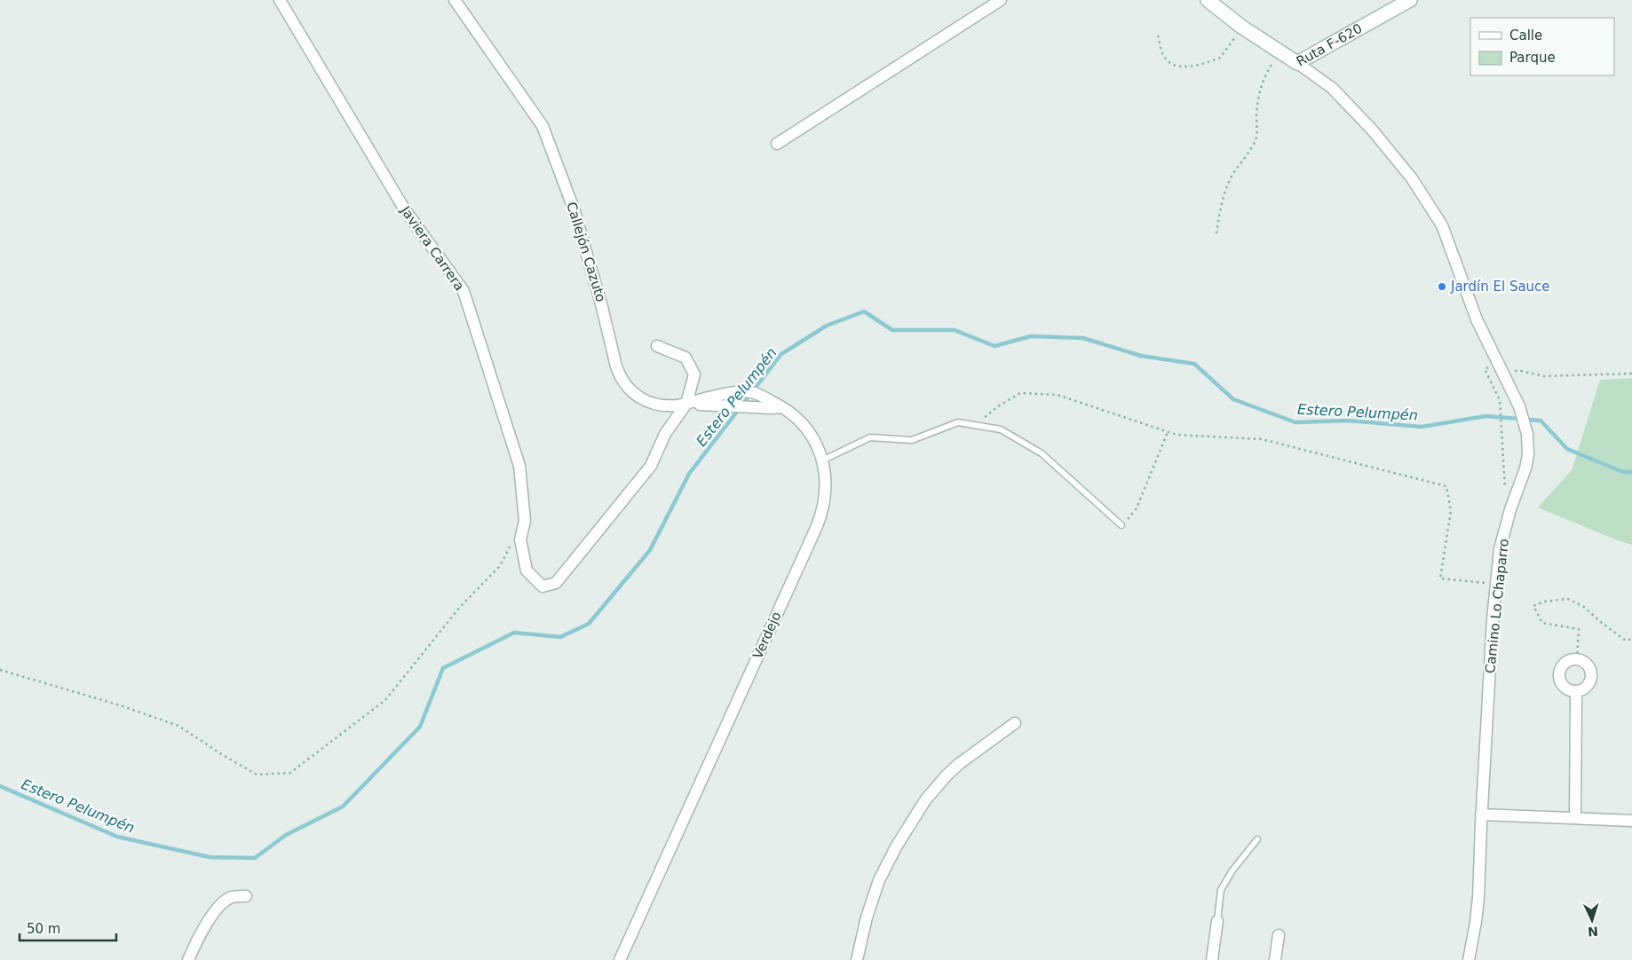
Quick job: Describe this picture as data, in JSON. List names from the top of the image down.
{
  "streets": {
    "street": [
      "Ruta F-620",
      "Javiera Carrera",
      "Callejón Cazuto",
      "Camino Lo Chaparro",
      "Verdejo"
    ]
  },
  "crossings": [
    ["Ruta F-620", "Camino Lo Chaparro"],
    ["Javiera Carrera", "Callejón Cazuto"],
    ["Callejón Cazuto", "Verdejo"]
  ],
  "water": ["Estero Pelumpén"],
  "places": ["Jardín El Sauce"],
  "legend": ["Calle", "Parque"],
  "scale_bar": "50 m",
  "north": "bottom"
}
